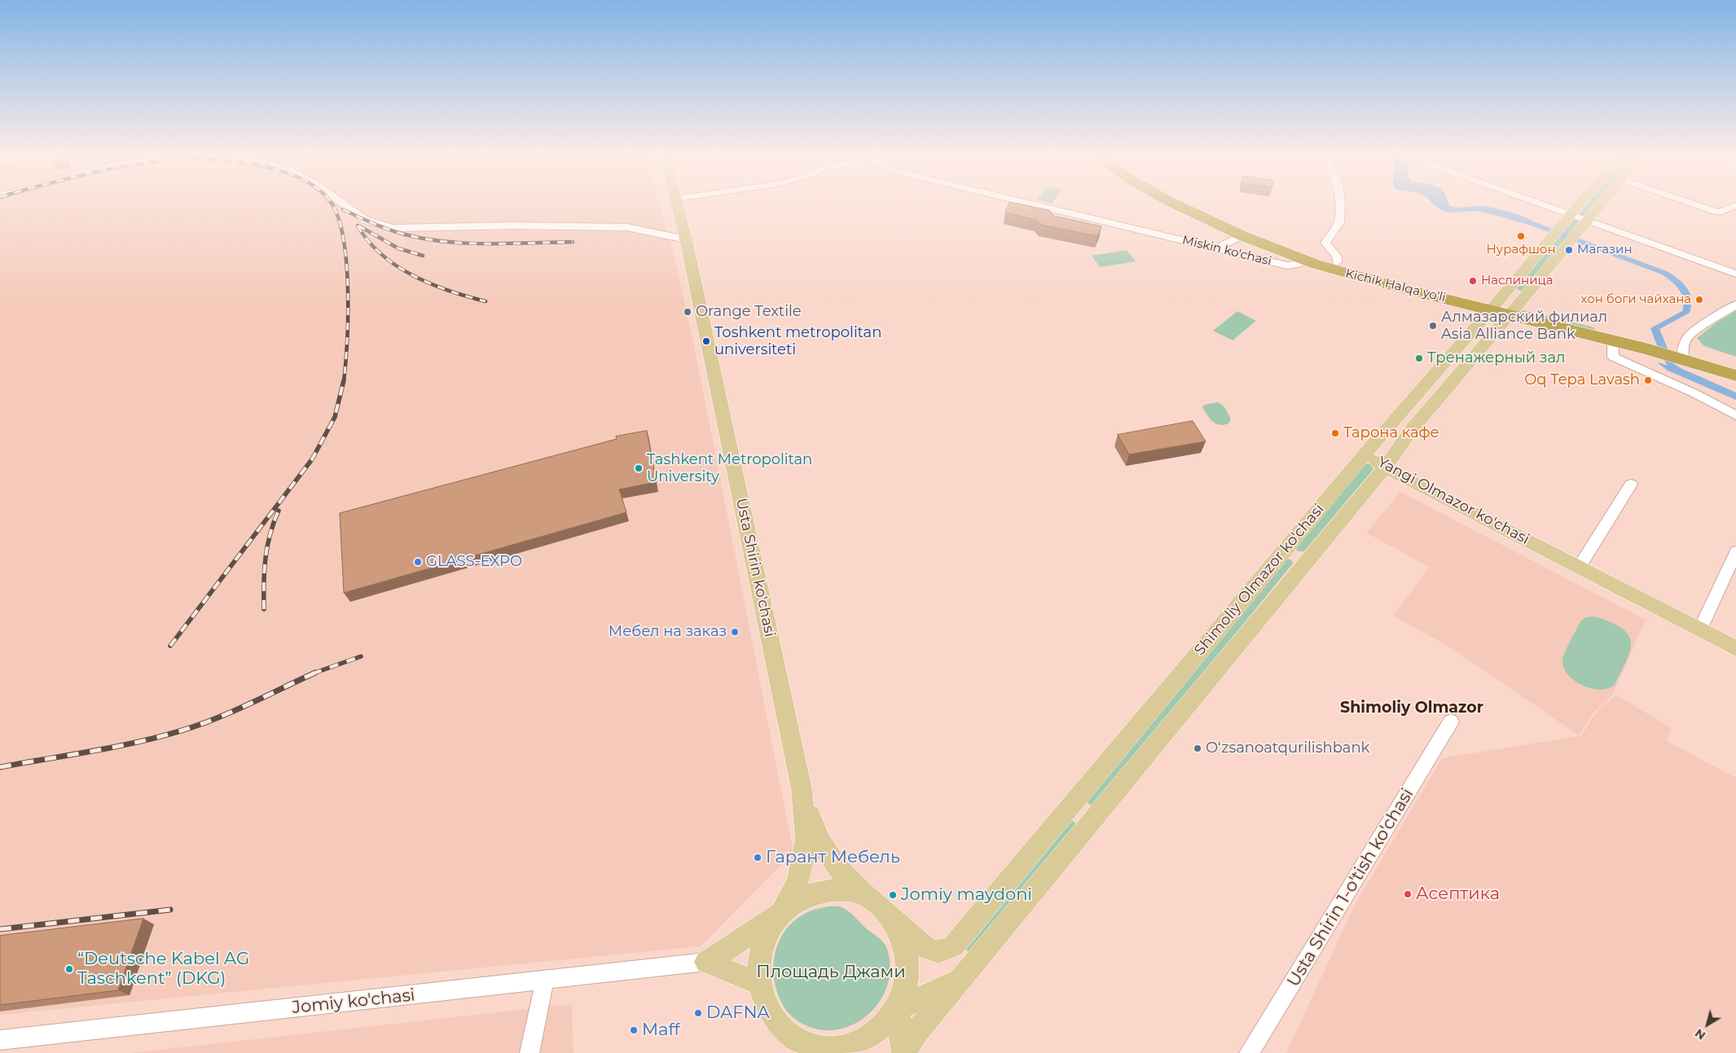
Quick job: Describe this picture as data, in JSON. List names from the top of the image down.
{
  "streets": {
    "highway": ["Kichik Halqa yo'li"],
    "main road": ["Yangi Olmazor ko'chasi", "Usta Shirin ko'chasi", "Shimoliy Olmazor ko'chasi"],
    "street": ["Miskin ko'chasi", "Usta Shirin 1-o'tish ko'chasi", "Jomiy ko'chasi"]
  },
  "crossings": [
    ["Miskin ko'chasi", "Kichik Halqa yo'li"],
    ["Kichik Halqa yo'li", "Shimoliy Olmazor ko'chasi"],
    ["Yangi Olmazor ko'chasi", "Shimoliy Olmazor ko'chasi"]
  ],
  "districts": ["Shimoliy Olmazor"],
  "parks": ["Площадь Джами"],
  "places": [
    "Нурафшон",
    "Магазин",
    "Наслиница",
    "хон боги чайхана",
    "Orange Textile",
    "Алмазарский филиал Asia Alliance Bank",
    "Toshkent metropolitan universiteti",
    "Тренажерный зал",
    "Oq Tepa Lavash",
    "Тарона кафе",
    "Tashkent Metropolitan University",
    "GLASS-EXPO",
    "Мебел на заказ",
    "Oʻzsanoatqurilishbank",
    "Гарант Мебель",
    "Асептика",
    "Jomiy maydoni",
    "“Deutsche Kabel AG Taschkent” (DKG)",
    "DAFNA",
    "Maff"
  ],
  "north": "bottom left"
}
